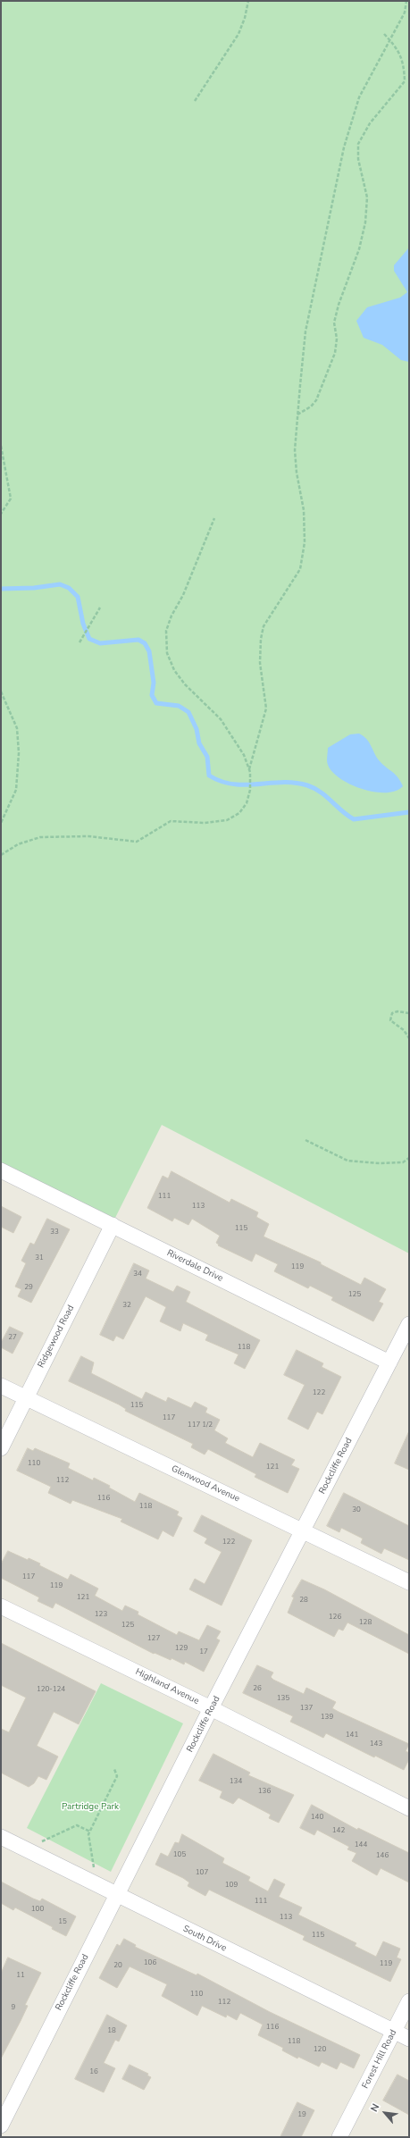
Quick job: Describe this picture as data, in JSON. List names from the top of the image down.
{
  "streets": {
    "street": [
      "Riverdale Drive",
      "Ridgewood Road",
      "Rockcliffe Road",
      "Glenwood Avenue",
      "Highland Avenue",
      "South Drive",
      "Forest Hill Road"
    ]
  },
  "crossings": [
    ["Riverdale Drive", "Ridgewood Road"],
    ["Riverdale Drive", "Rockcliffe Road"],
    ["Ridgewood Road", "Glenwood Avenue"],
    ["Rockcliffe Road", "Glenwood Avenue"],
    ["Rockcliffe Road", "Highland Avenue"],
    ["Rockcliffe Road", "South Drive"],
    ["South Drive", "Forest Hill Road"]
  ],
  "parks": ["Partridge Park"],
  "house_numbers": [
    "111",
    "113",
    "115",
    "33",
    "31",
    "119",
    "34",
    "29",
    "125",
    "32",
    "27",
    "118",
    "122",
    "115",
    "117",
    "117 1/2",
    "110",
    "121",
    "112",
    "116",
    "118",
    "30",
    "122",
    "117",
    "119",
    "121",
    "28",
    "123",
    "126",
    "128",
    "125",
    "127",
    "129",
    "17",
    "26",
    "120-124",
    "135",
    "137",
    "139",
    "141",
    "143",
    "134",
    "136",
    "140",
    "142",
    "144",
    "105",
    "146",
    "107",
    "109",
    "111",
    "100",
    "113",
    "15",
    "115",
    "106",
    "119",
    "20",
    "11",
    "110",
    "112",
    "9",
    "116",
    "18",
    "118",
    "120",
    "16",
    "19"
  ],
  "north": "top left"
}
